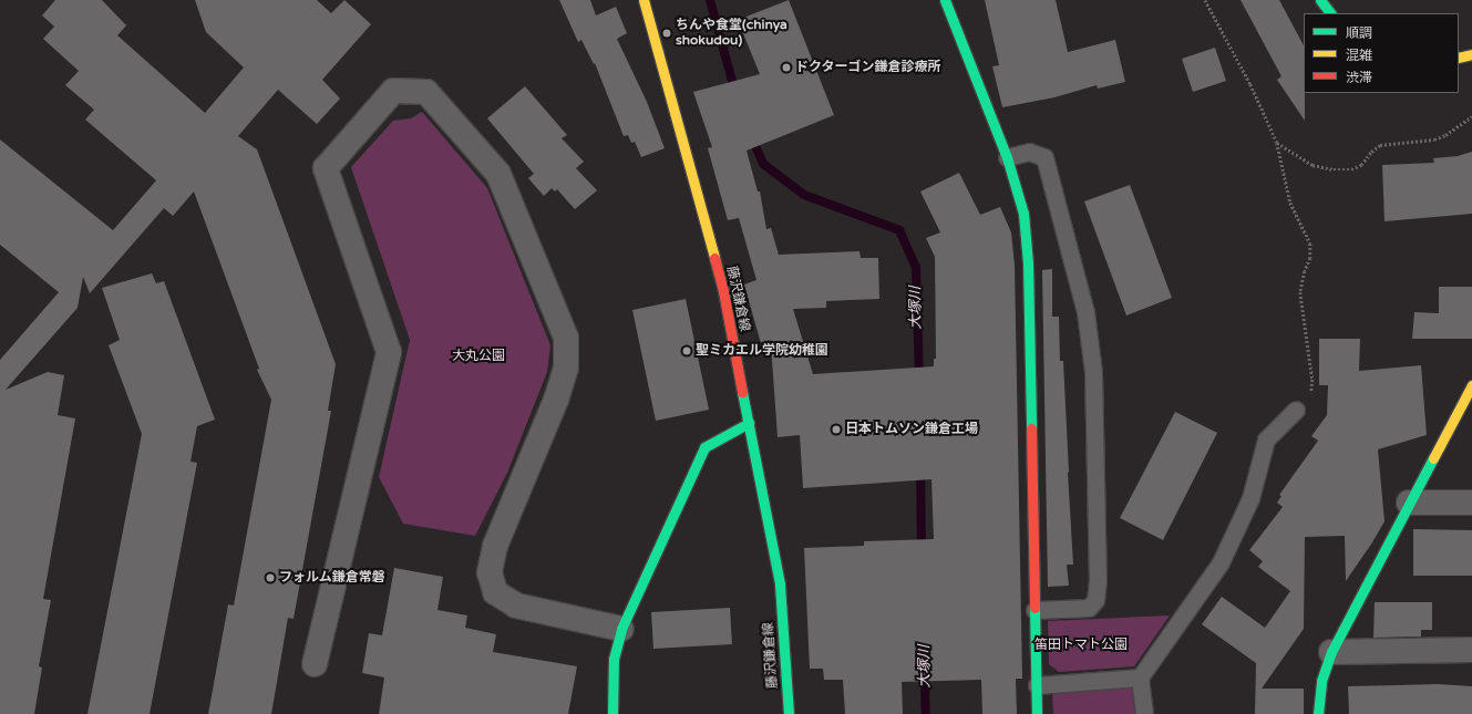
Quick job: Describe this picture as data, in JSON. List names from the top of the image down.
{
  "streets": {
    "street": ["藤沢鎌倉線"]
  },
  "water": ["大塚川"],
  "parks": ["大丸公園", "笛田トマト公園"],
  "places": [
    "ちんや食堂(chinya shokudou)",
    "ドクターゴン鎌倉診療所",
    "聖ミカエル学院幼稚園",
    "日本トムソン鎌倉工場",
    "フォルム鎌倉常磐"
  ],
  "legend": ["順調", "混雑", "渋滞"]
}
